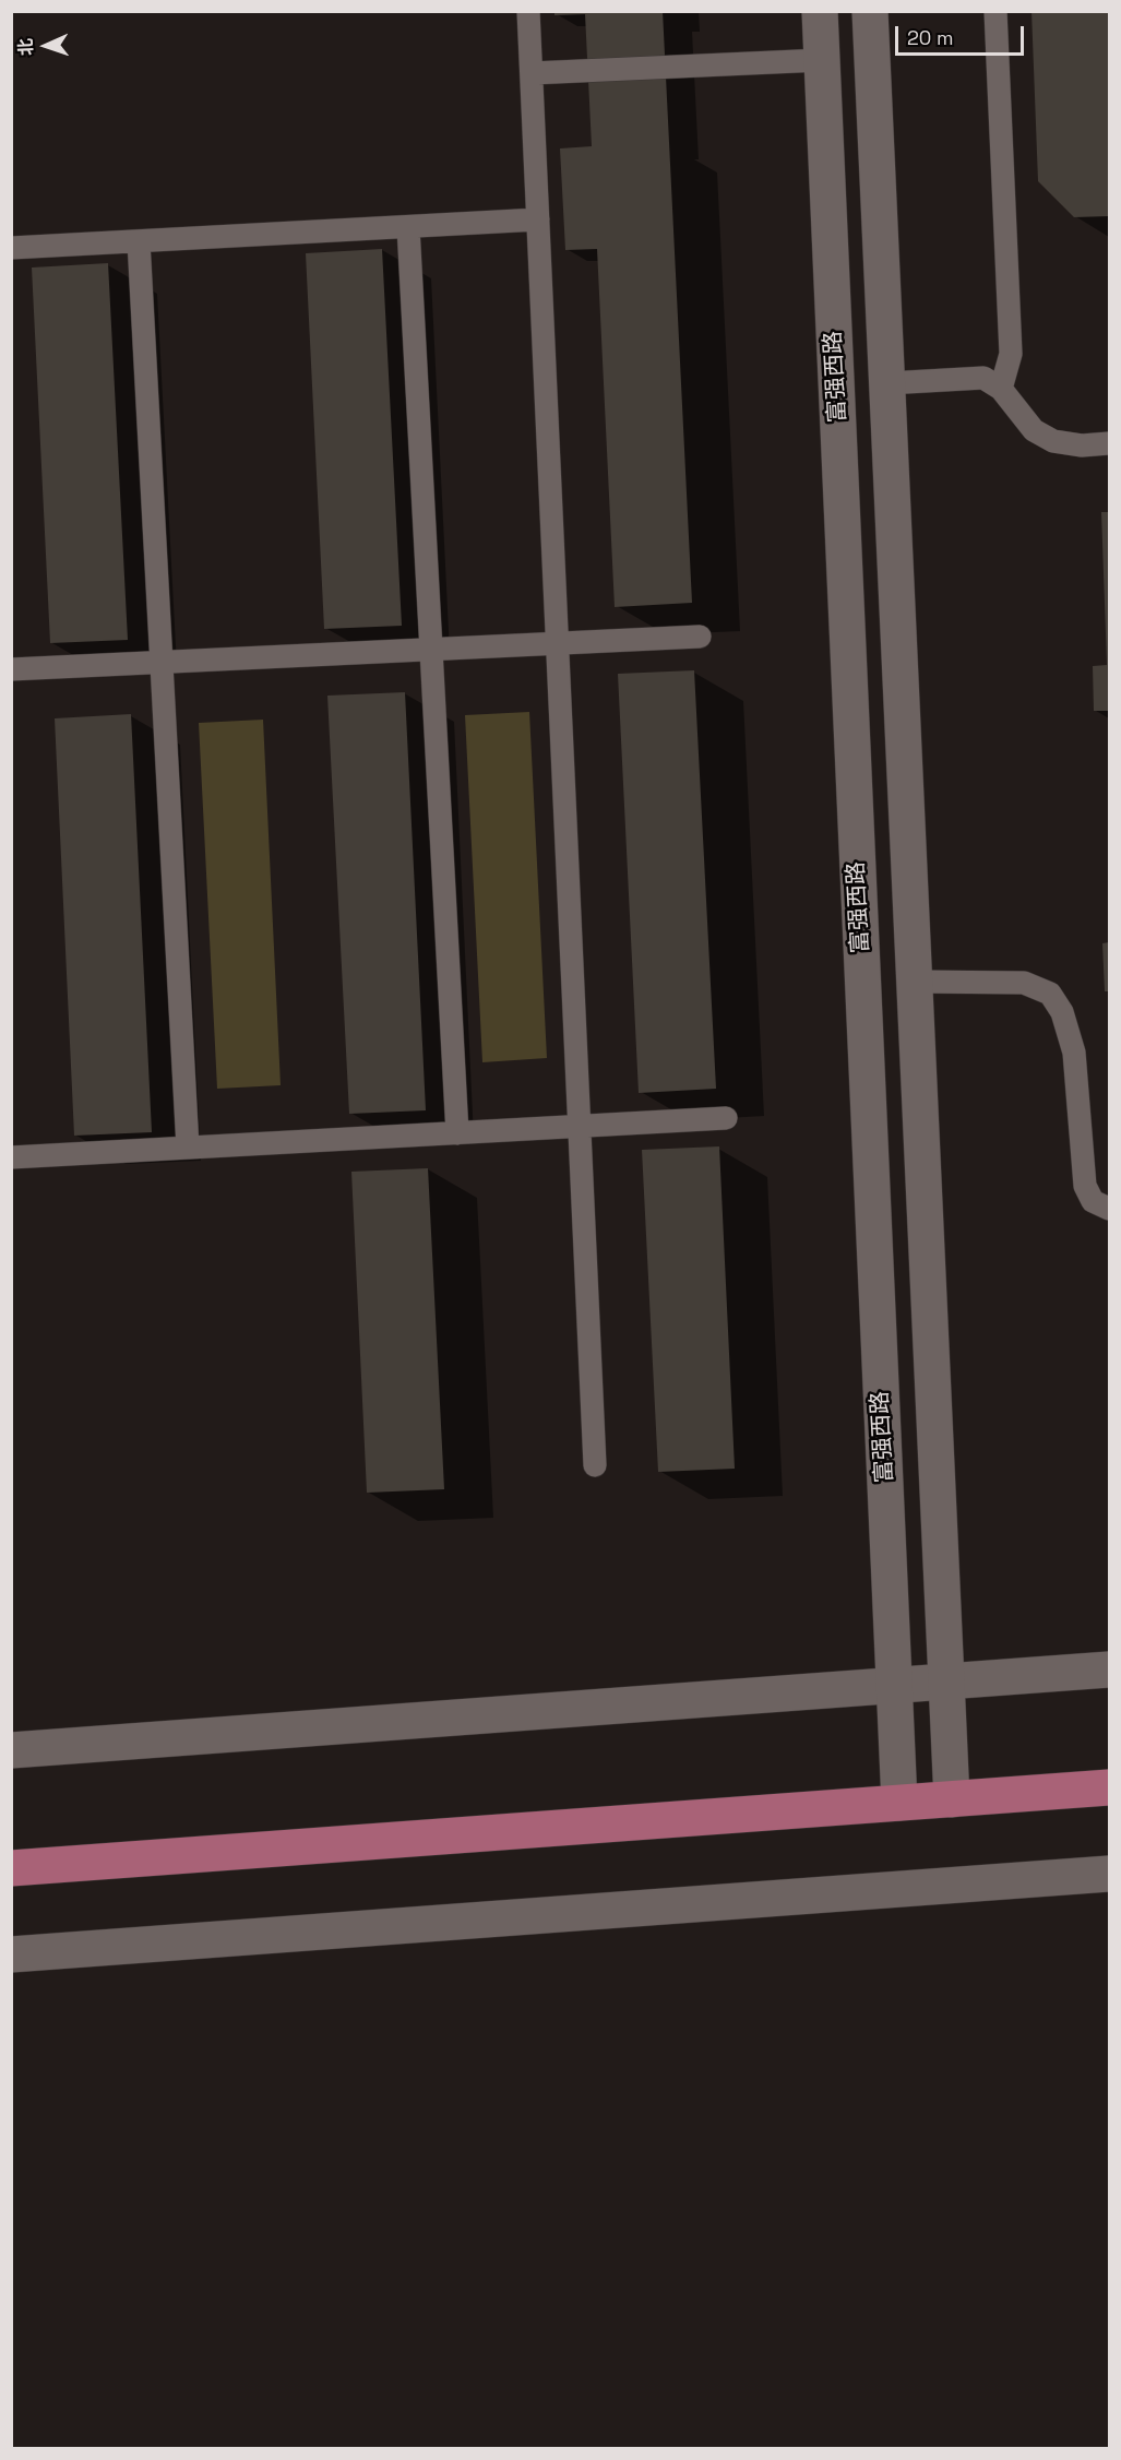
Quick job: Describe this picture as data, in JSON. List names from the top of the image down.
{
  "streets": {
    "main road": ["富强西路"]
  },
  "scale_bar": "20 m",
  "north": "left"
}
